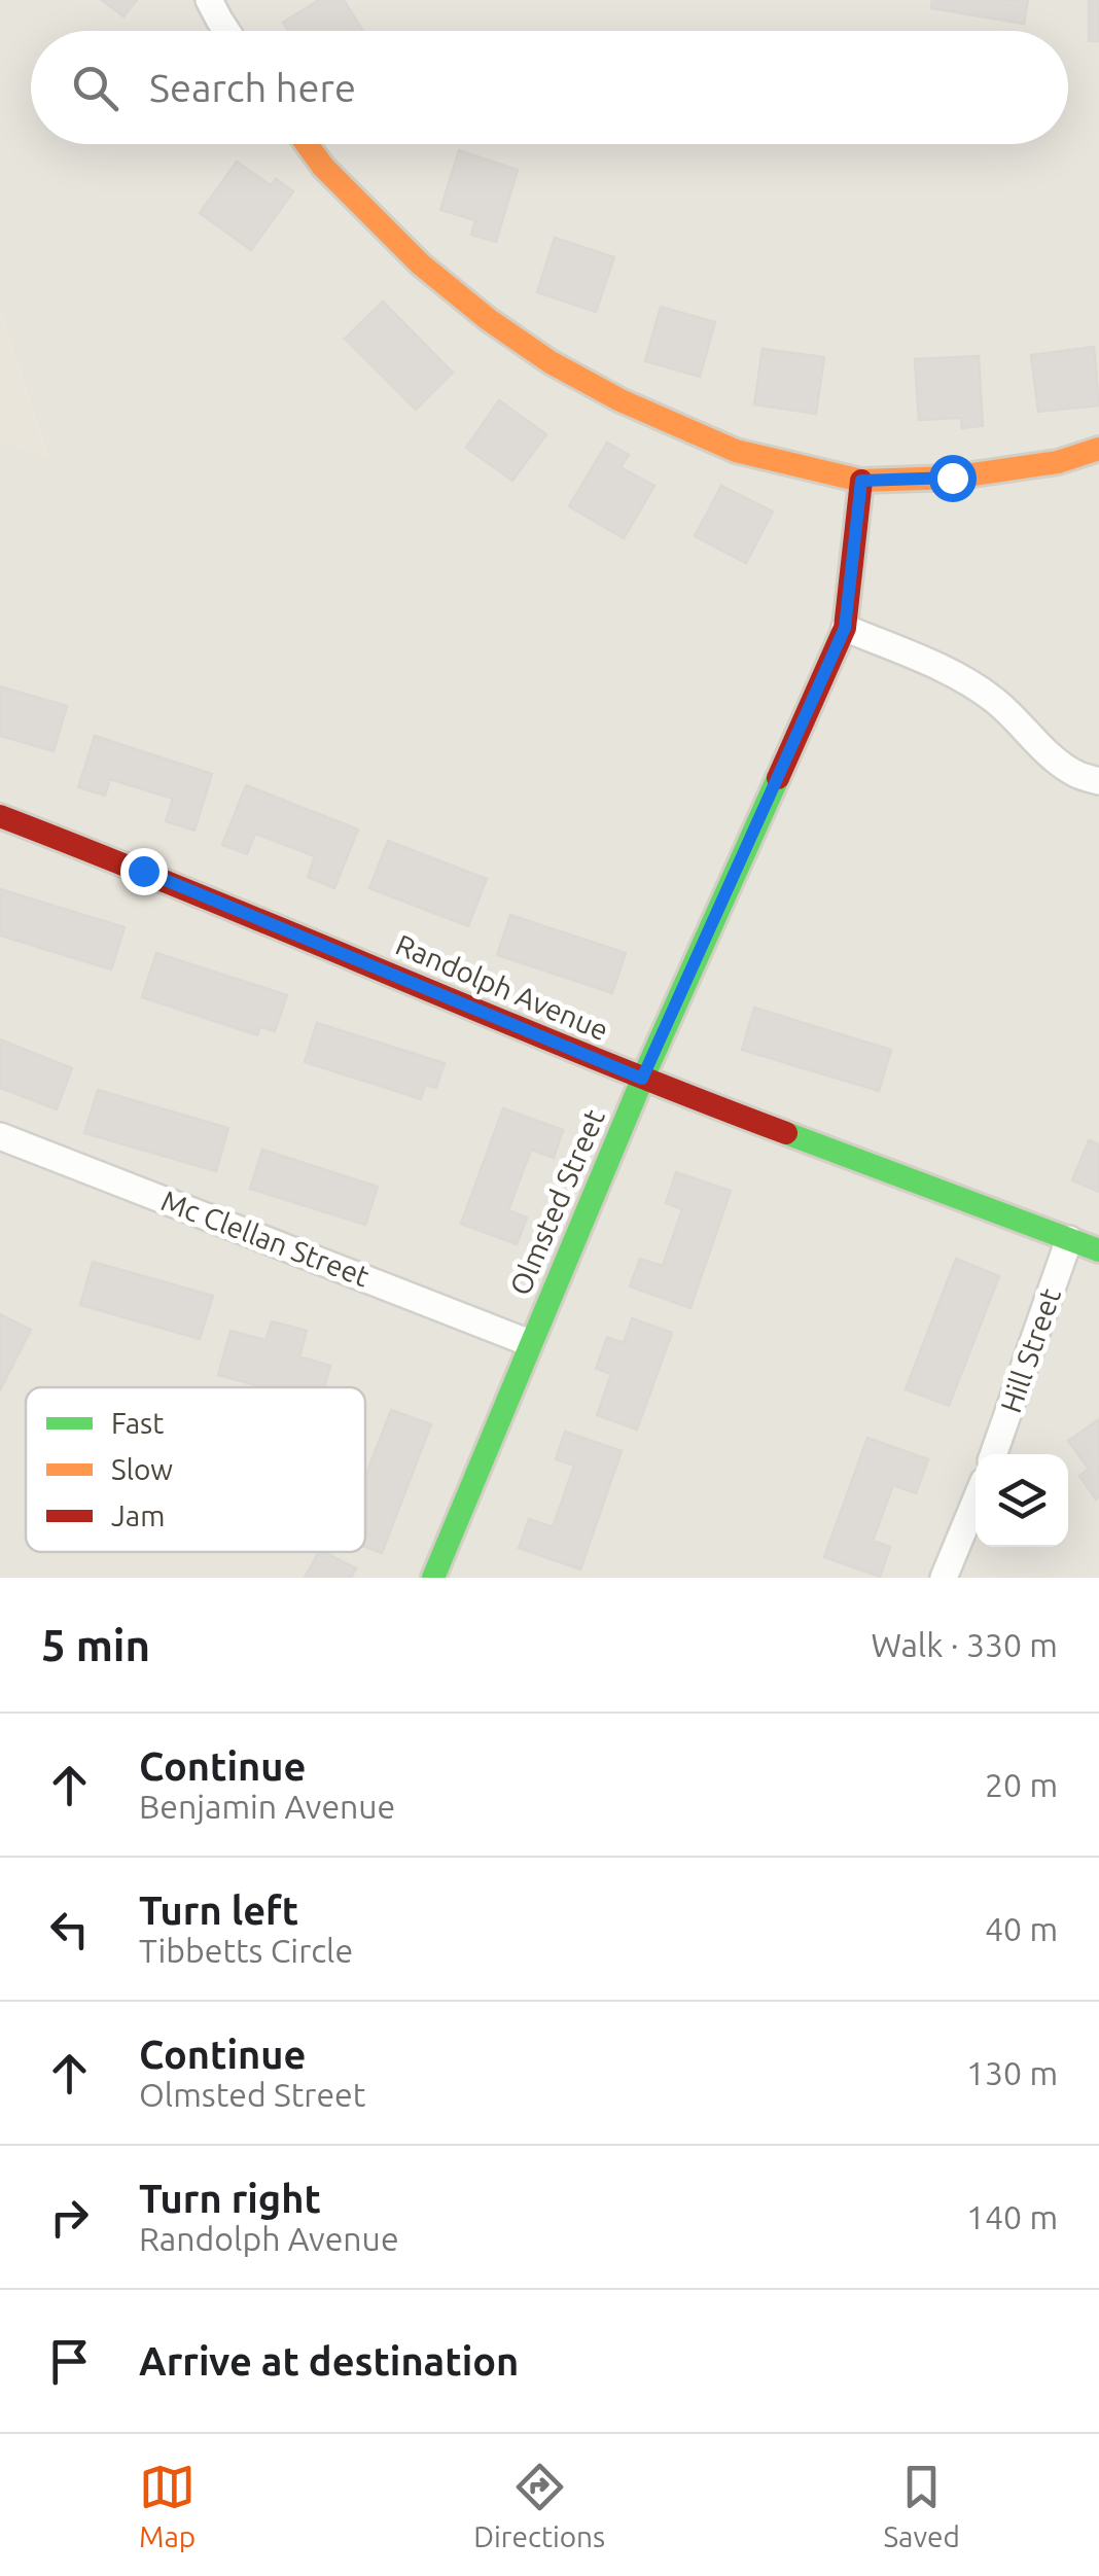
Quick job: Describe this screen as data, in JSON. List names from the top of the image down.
{
  "streets": {
    "street": [
      "Randolph Avenue",
      "Olmsted Street",
      "Mc Clellan Street",
      "Hill Street"
    ]
  },
  "crossings": [
    ["Randolph Avenue", "Olmsted Street"],
    ["Randolph Avenue", "Hill Street"],
    ["Olmsted Street", "Mc Clellan Street"]
  ],
  "legend": ["Fast", "Slow", "Jam"],
  "page": {
    "search": "Search here",
    "heading": ["5 min", "Walk · 330 m"],
    "list": [
      ["Continue", "Benjamin Avenue", "20 m"],
      ["Turn left", "Tibbetts Circle", "40 m"],
      ["Continue", "Olmsted Street", "130 m"],
      ["Turn right", "Randolph Avenue", "140 m"],
      "Arrive at destination"
    ],
    "nav": ["Map", "Directions", "Saved"]
  }
}
